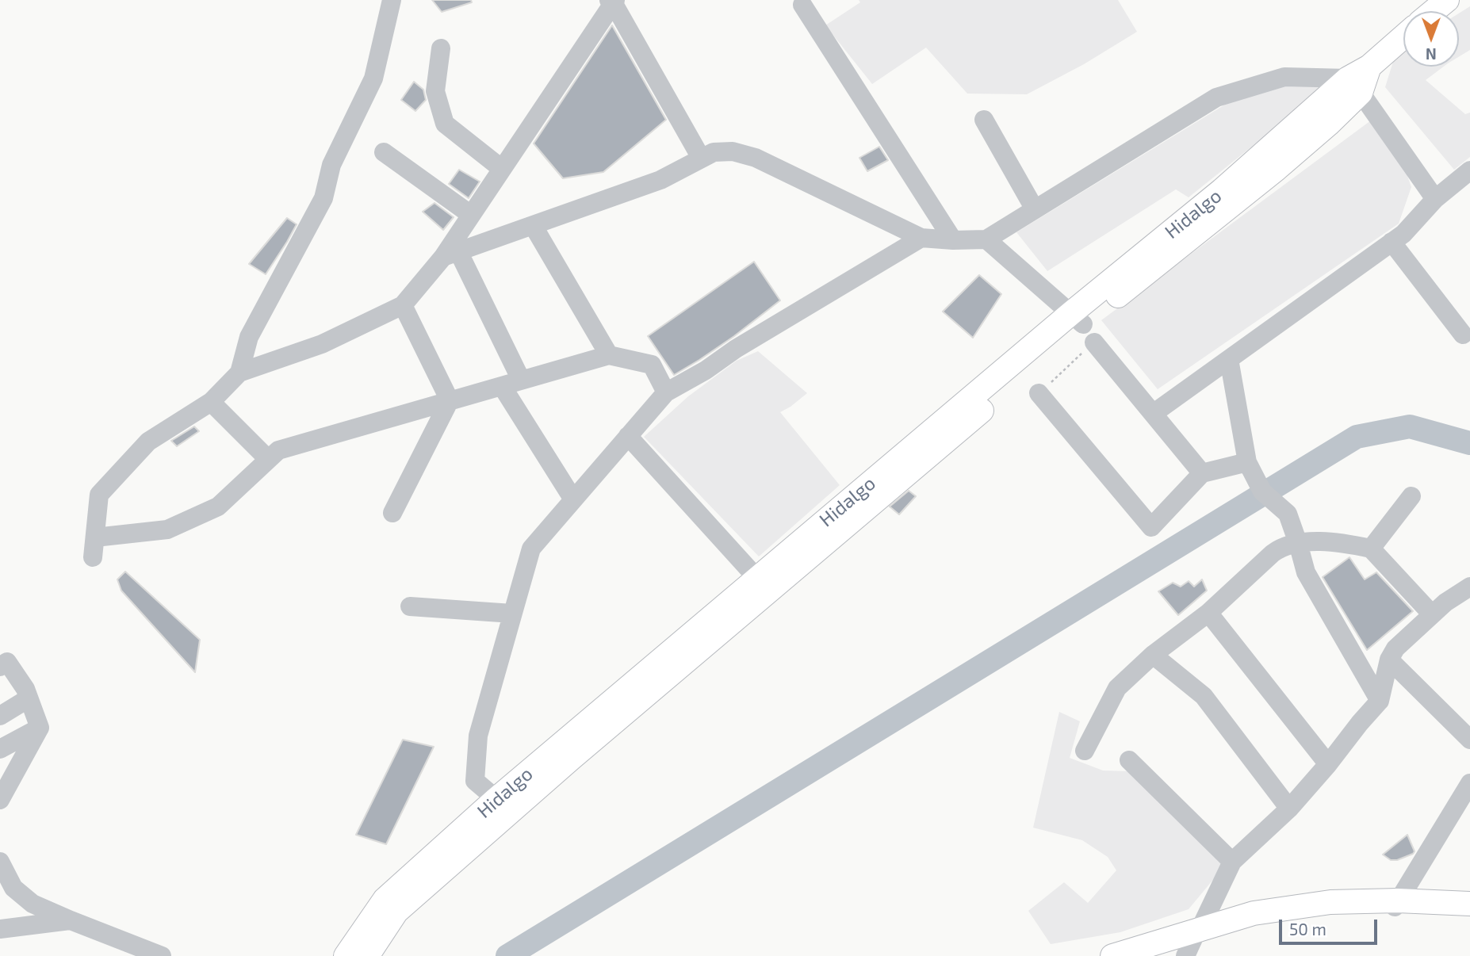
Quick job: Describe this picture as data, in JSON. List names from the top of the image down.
{
  "streets": {
    "main road": ["Hidalgo"]
  },
  "scale_bar": "50 m",
  "north": "bottom"
}
